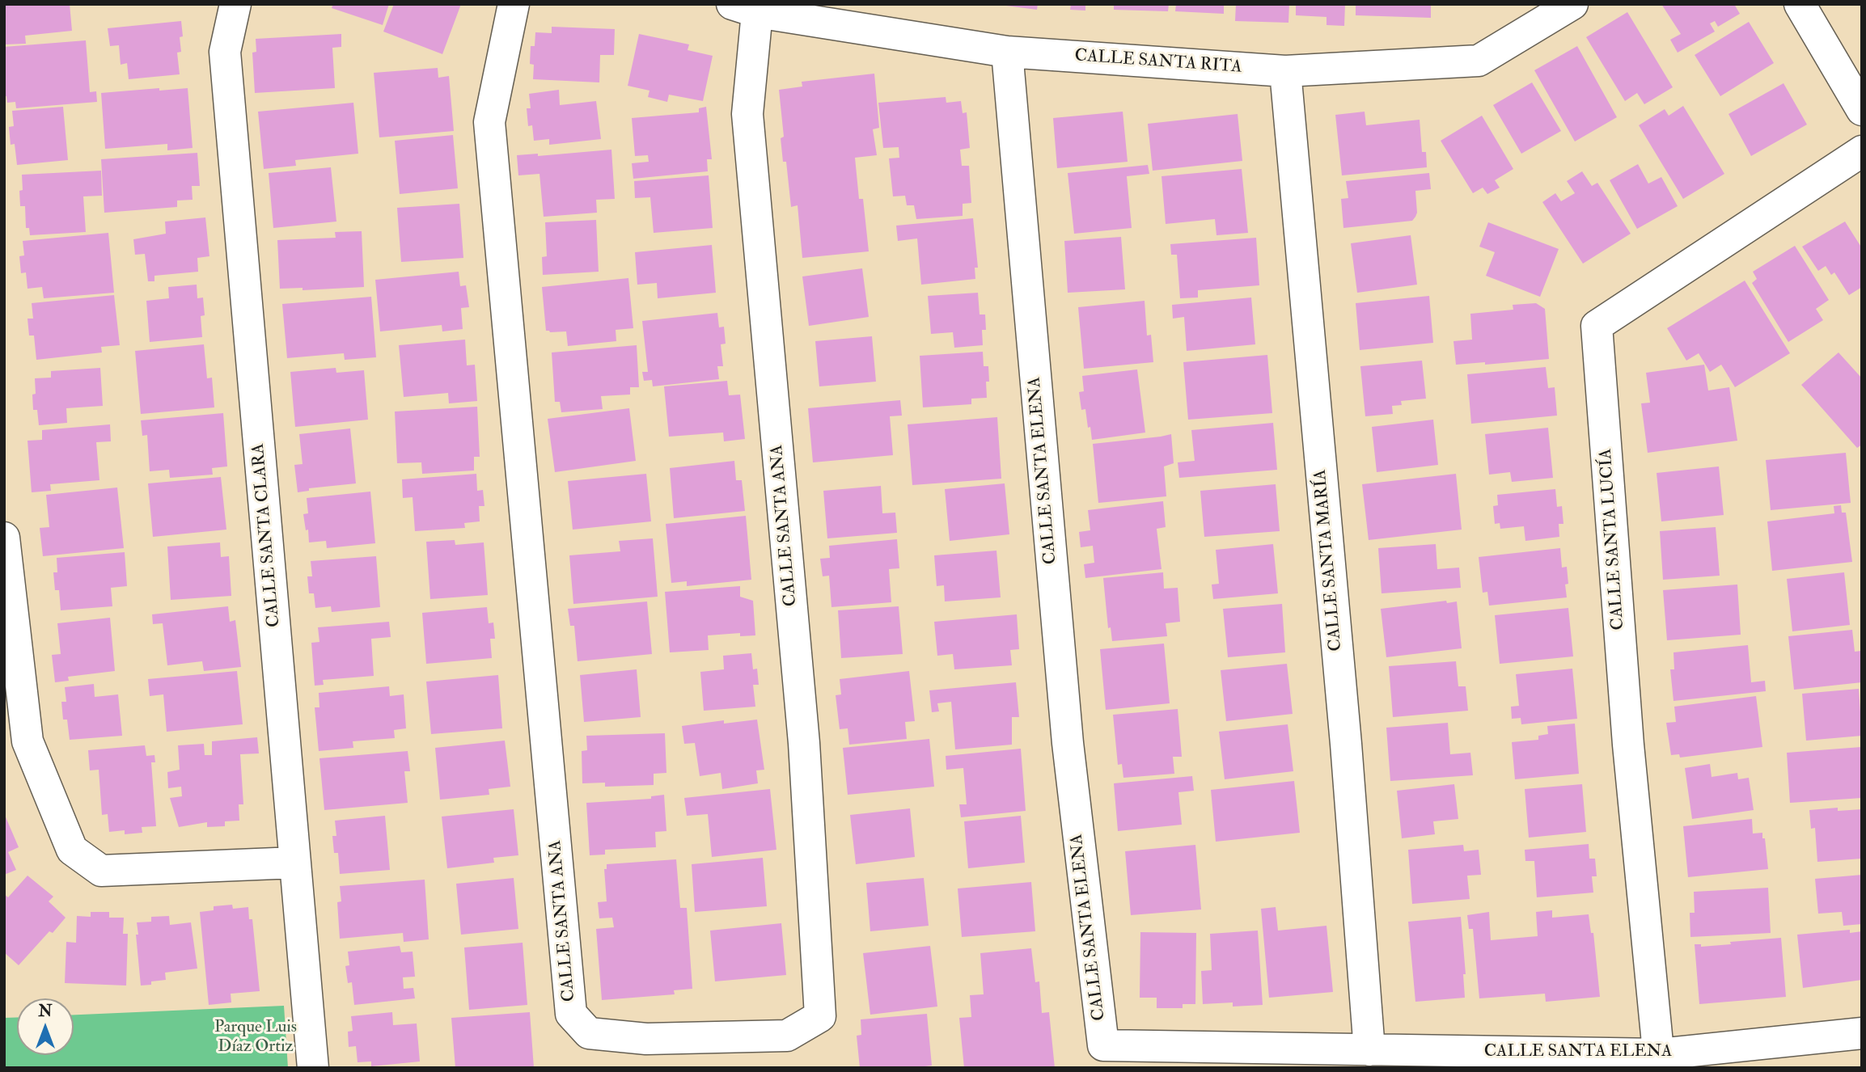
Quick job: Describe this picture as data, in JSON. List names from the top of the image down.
{
  "streets": {
    "street": [
      "CALLE SANTA RITA",
      "CALLE SANTA ELENA",
      "CALLE SANTA ANA",
      "CALLE SANTA CLARA",
      "CALLE SANTA LUCÍA",
      "CALLE SANTA MARÍA"
    ]
  },
  "crossings": [
    ["CALLE SANTA RITA", "CALLE SANTA ELENA"],
    ["CALLE SANTA RITA", "CALLE SANTA ANA"],
    ["CALLE SANTA RITA", "CALLE SANTA MARÍA"],
    ["CALLE SANTA ELENA", "CALLE SANTA LUCÍA"],
    ["CALLE SANTA ELENA", "CALLE SANTA MARÍA"]
  ],
  "parks": ["Parque Luis Díaz Ortiz"],
  "north": "top"
}
